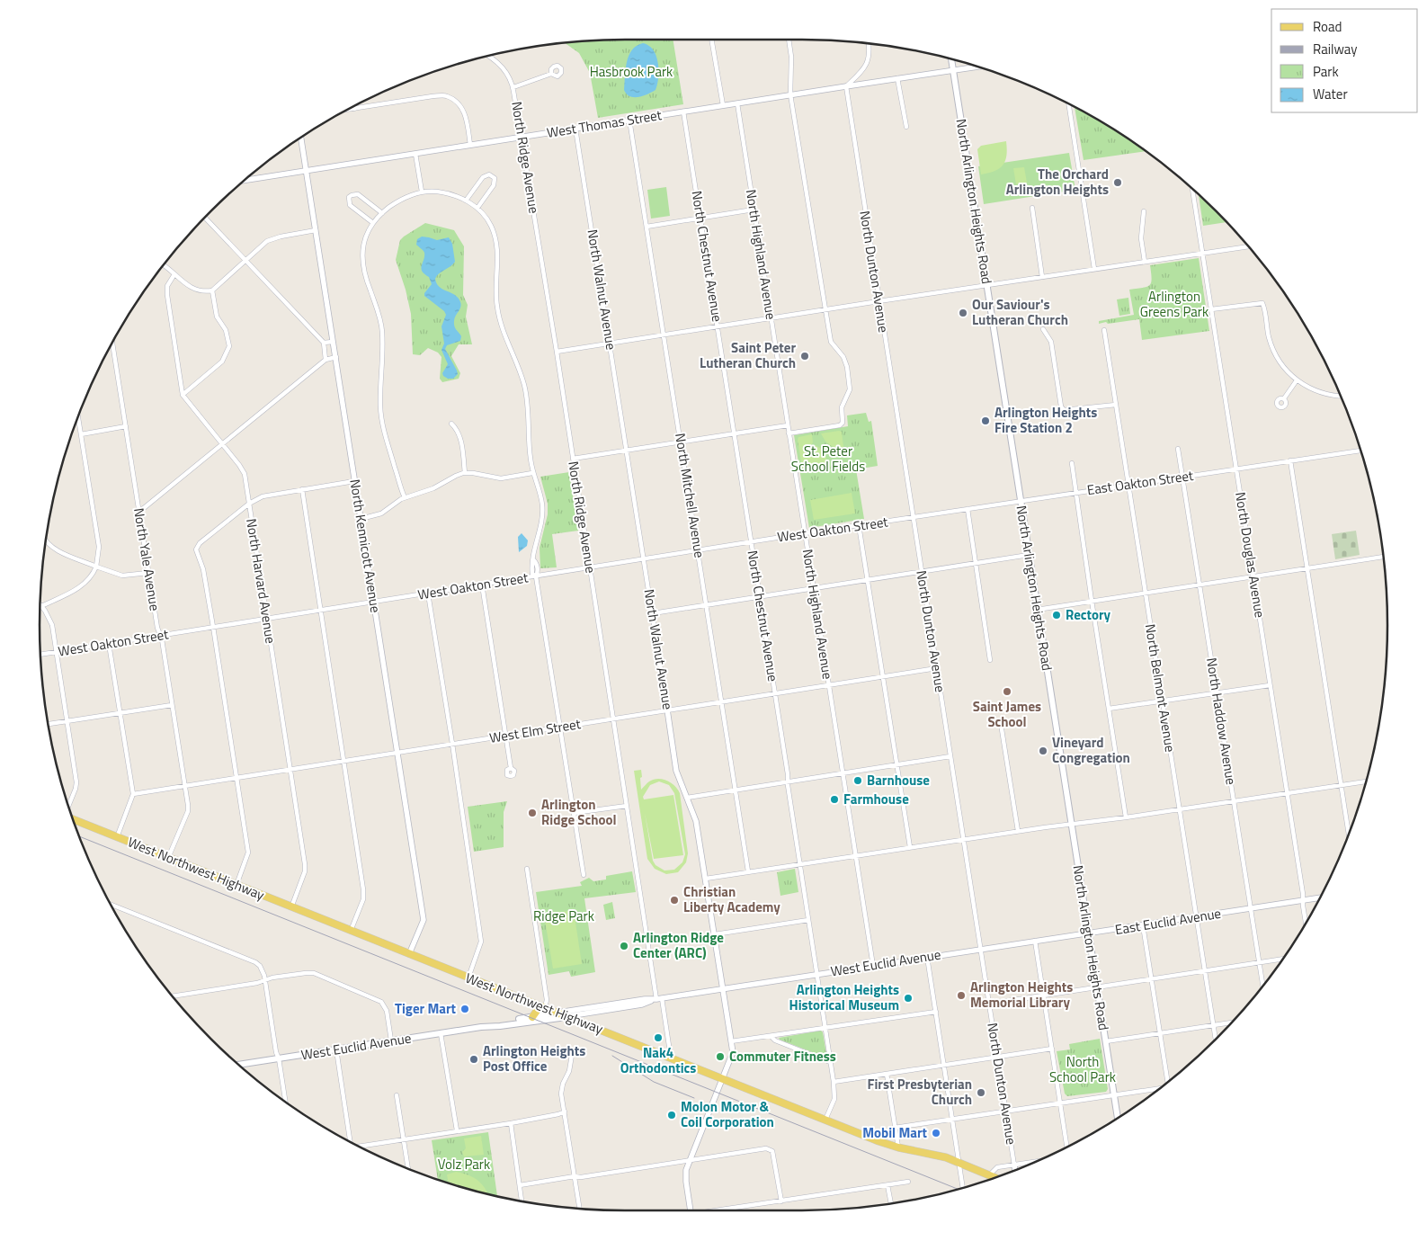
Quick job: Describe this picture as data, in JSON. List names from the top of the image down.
{
  "streets": {
    "main road": ["North Arlington Heights Road", "West Northwest Highway", "West Euclid Avenue"],
    "street": [
      "West Thomas Street",
      "North Ridge Avenue",
      "North Highland Avenue",
      "North Chestnut Avenue",
      "North Dunton Avenue",
      "North Walnut Avenue",
      "East Oakton Street",
      "North Mitchell Avenue",
      "West Oakton Street",
      "North Kennicott Avenue",
      "North Douglas Avenue",
      "North Yale Avenue",
      "North Harvard Avenue",
      "North Belmont Avenue",
      "North Haddow Avenue",
      "West Elm Street",
      "East Euclid Avenue"
    ]
  },
  "crossings": [
    ["West Thomas Street", "North Ridge Avenue"],
    ["West Thomas Street", "North Arlington Heights Road"],
    ["West Thomas Street", "North Highland Avenue"],
    ["West Thomas Street", "North Chestnut Avenue"],
    ["West Thomas Street", "North Dunton Avenue"],
    ["West Thomas Street", "North Walnut Avenue"],
    ["West Thomas Street", "North Mitchell Avenue"],
    ["West Thomas Street", "North Kennicott Avenue"],
    ["North Ridge Avenue", "West Oakton Street"],
    ["North Ridge Avenue", "West Elm Street"],
    ["North Ridge Avenue", "West Northwest Highway"],
    ["North Ridge Avenue", "West Euclid Avenue"],
    ["North Arlington Heights Road", "East Oakton Street"],
    ["North Arlington Heights Road", "East Euclid Avenue"],
    ["North Highland Avenue", "West Oakton Street"],
    ["North Highland Avenue", "West Elm Street"],
    ["North Highland Avenue", "West Euclid Avenue"],
    ["North Chestnut Avenue", "West Oakton Street"],
    ["North Chestnut Avenue", "West Elm Street"],
    ["North Chestnut Avenue", "West Northwest Highway"],
    ["North Chestnut Avenue", "West Euclid Avenue"],
    ["North Dunton Avenue", "East Oakton Street"],
    ["North Dunton Avenue", "West Oakton Street"],
    ["North Dunton Avenue", "West Elm Street"],
    ["North Dunton Avenue", "East Euclid Avenue"],
    ["North Dunton Avenue", "West Euclid Avenue"],
    ["North Walnut Avenue", "West Oakton Street"],
    ["North Walnut Avenue", "West Elm Street"],
    ["North Walnut Avenue", "West Northwest Highway"],
    ["North Walnut Avenue", "West Euclid Avenue"],
    ["East Oakton Street", "West Oakton Street"],
    ["East Oakton Street", "North Douglas Avenue"],
    ["East Oakton Street", "North Belmont Avenue"],
    ["East Oakton Street", "North Haddow Avenue"],
    ["North Mitchell Avenue", "West Oakton Street"],
    ["North Mitchell Avenue", "West Elm Street"],
    ["West Oakton Street", "North Kennicott Avenue"],
    ["West Oakton Street", "North Yale Avenue"],
    ["West Oakton Street", "North Harvard Avenue"],
    ["North Kennicott Avenue", "West Elm Street"],
    ["North Kennicott Avenue", "West Northwest Highway"],
    ["North Douglas Avenue", "East Euclid Avenue"],
    ["North Yale Avenue", "West Elm Street"],
    ["North Yale Avenue", "West Northwest Highway"],
    ["North Harvard Avenue", "West Elm Street"],
    ["North Harvard Avenue", "West Northwest Highway"],
    ["North Belmont Avenue", "East Euclid Avenue"],
    ["North Haddow Avenue", "East Euclid Avenue"],
    ["West Northwest Highway", "West Euclid Avenue"],
    ["East Euclid Avenue", "West Euclid Avenue"]
  ],
  "parks": [
    "Hasbrook Park",
    "Arlington Greens Park",
    "St. Peter School Fields",
    "Ridge Park",
    "North School Park",
    "Volz Park"
  ],
  "places": [
    "The Orchard Arlington Heights",
    "Our Saviour's Lutheran Church",
    "Saint Peter Lutheran Church",
    "Arlington Heights Fire Station 2",
    "Rectory",
    "Saint James School",
    "Vineyard Congregation",
    "Barnhouse",
    "Farmhouse",
    "Arlington Ridge School",
    "Christian Liberty Academy",
    "Arlington Ridge Center (ARC)",
    "Arlington Heights Memorial Library",
    "Arlington Heights Historical Museum",
    "Tiger Mart",
    "Nak4 Orthodontics",
    "Commuter Fitness",
    "Arlington Heights Post Office",
    "First Presbyterian Church",
    "Molon Motor & Coil Corporation",
    "Mobil Mart"
  ],
  "legend": [
    "Road",
    "Railway",
    "Park",
    "Water"
  ]
}
